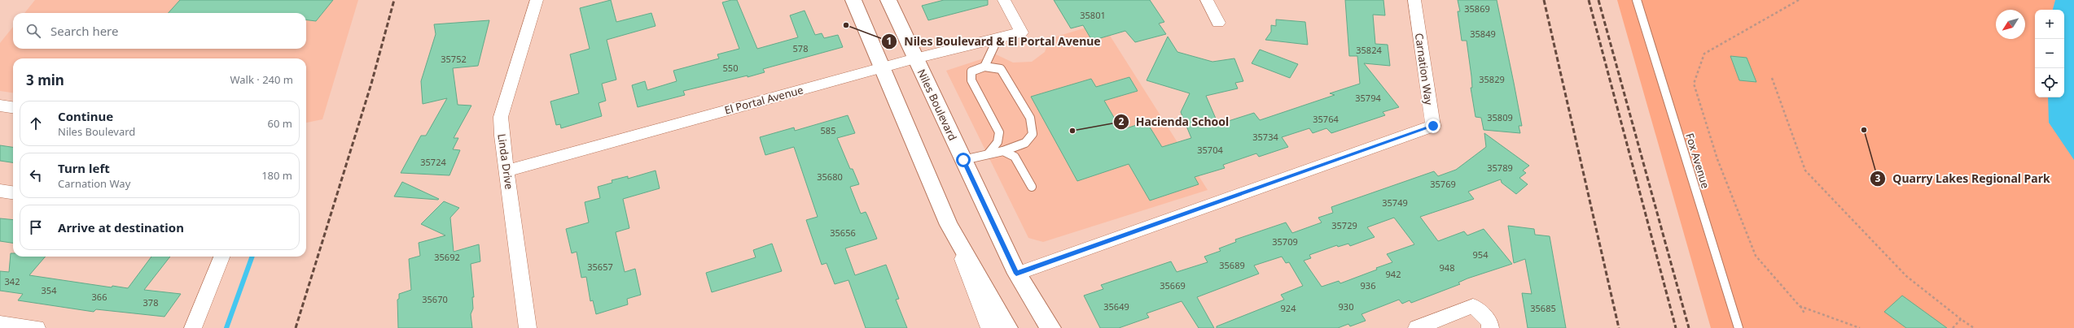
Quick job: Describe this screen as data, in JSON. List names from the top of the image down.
{
  "streets": {
    "main road": ["Niles Boulevard"],
    "street": ["Carnation Way", "El Portal Avenue", "Linda Drive"],
    "lane": ["Fox Avenue"]
  },
  "crossings": [
    ["Carnation Way", "Niles Boulevard"],
    ["El Portal Avenue", "Niles Boulevard"],
    ["El Portal Avenue", "Linda Drive"]
  ],
  "places": ["Niles Boulevard & El Portal Avenue", "Quarry Lakes Regional Park", "Hacienda School"],
  "house_numbers": [
    "35869",
    "35801",
    "35849",
    "578",
    "35824",
    "35752",
    "550",
    "35829",
    "35794",
    "35809",
    "35764",
    "585",
    "35734",
    "35704",
    "35724",
    "35789",
    "35680",
    "35769",
    "35749",
    "35729",
    "35656",
    "35709",
    "954",
    "35692",
    "35689",
    "35657",
    "948",
    "942",
    "342",
    "35669",
    "936",
    "354",
    "366",
    "35670",
    "378",
    "35649",
    "930",
    "924",
    "35685"
  ],
  "north": "bottom left",
  "page": {
    "map_buttons": ["+", "−"],
    "search": "Search here",
    "heading": ["3 min", "Walk · 240 m"],
    "list": [
      ["Continue", "Niles Boulevard", "60 m"],
      ["Turn left", "Carnation Way", "180 m"],
      "Arrive at destination"
    ]
  }
}
